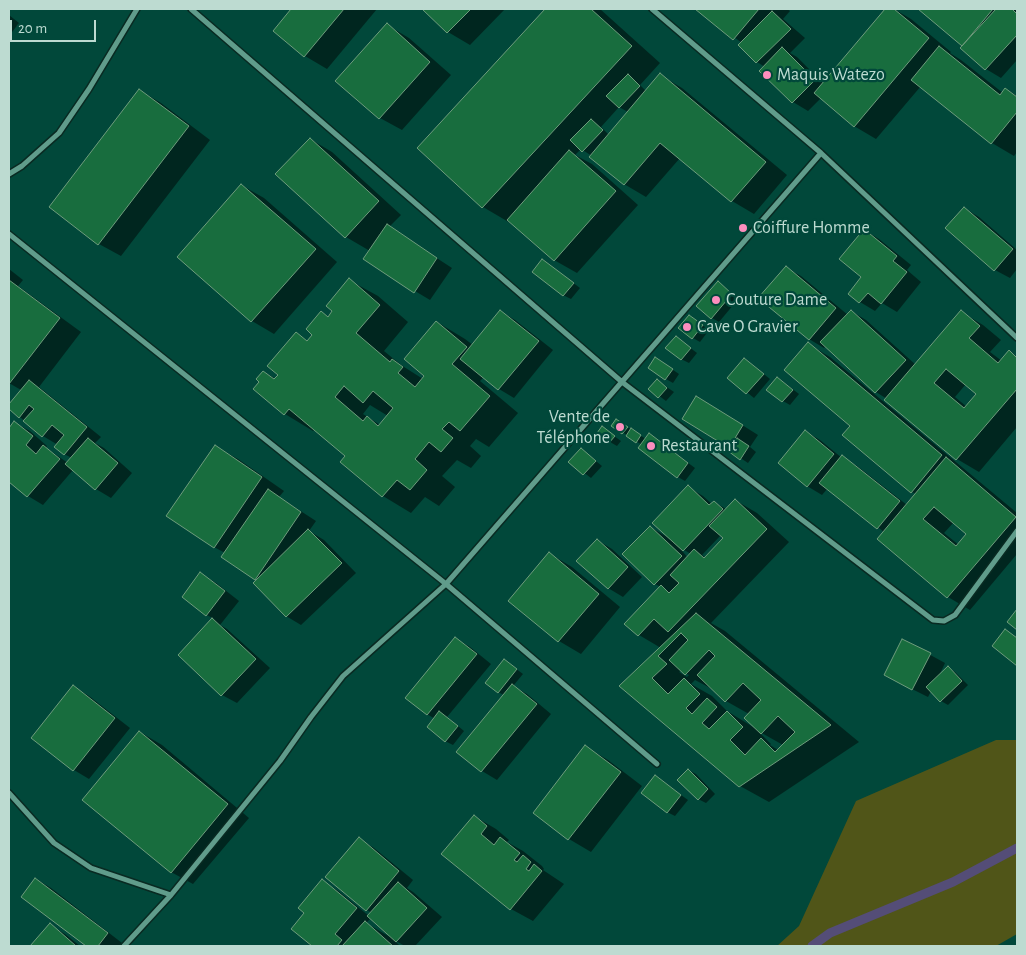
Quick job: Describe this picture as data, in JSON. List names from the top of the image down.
{
  "places": [
    "Maquis Watezo",
    "Coiffure Homme",
    "Couture Dame",
    "Cave O Gravier",
    "Vente de Téléphone",
    "Restaurant"
  ],
  "scale_bar": "20 m"
}
